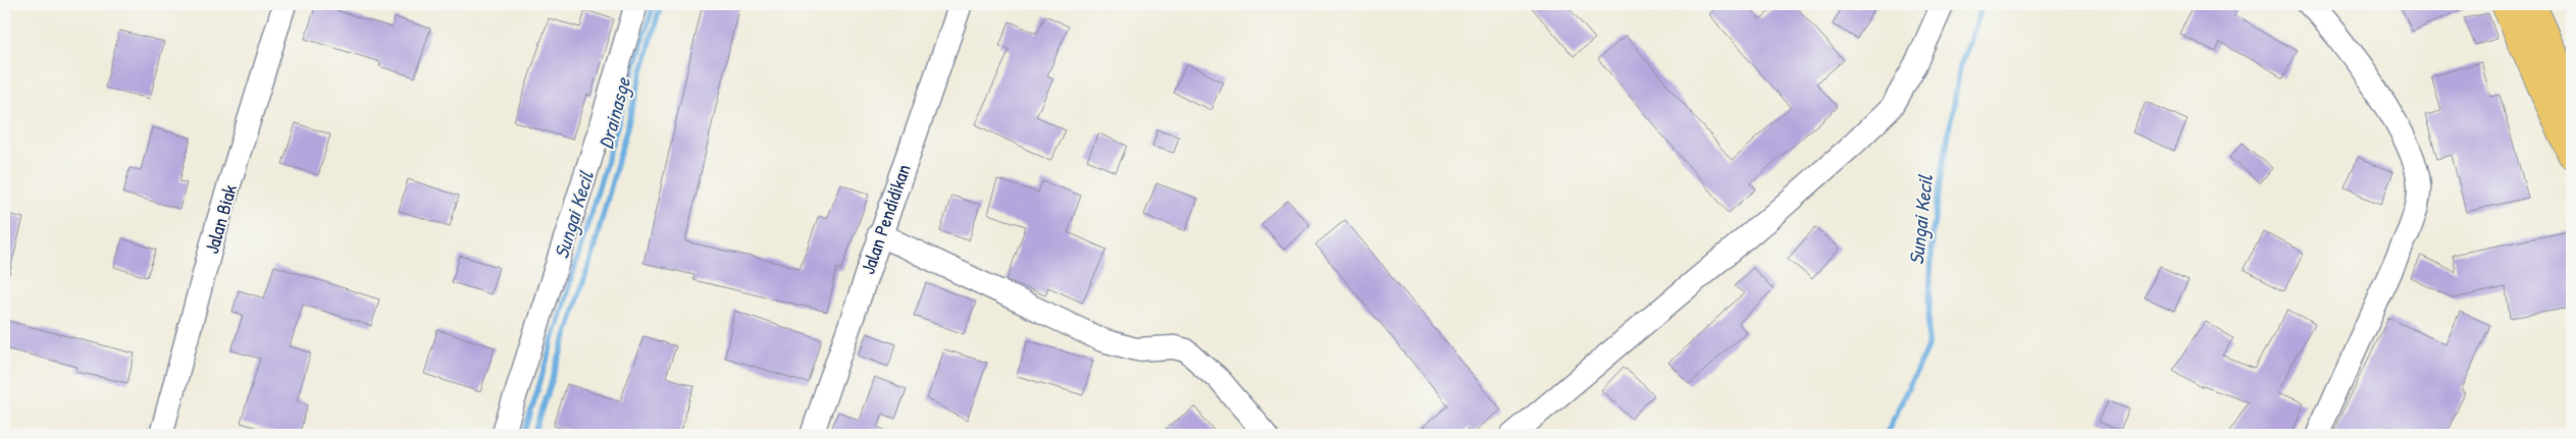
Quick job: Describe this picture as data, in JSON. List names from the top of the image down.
{
  "streets": {
    "street": ["Jalan Biak", "Jalan Pendidikan"]
  },
  "water": ["Drainasge", "Sungai Kecil"]
}
